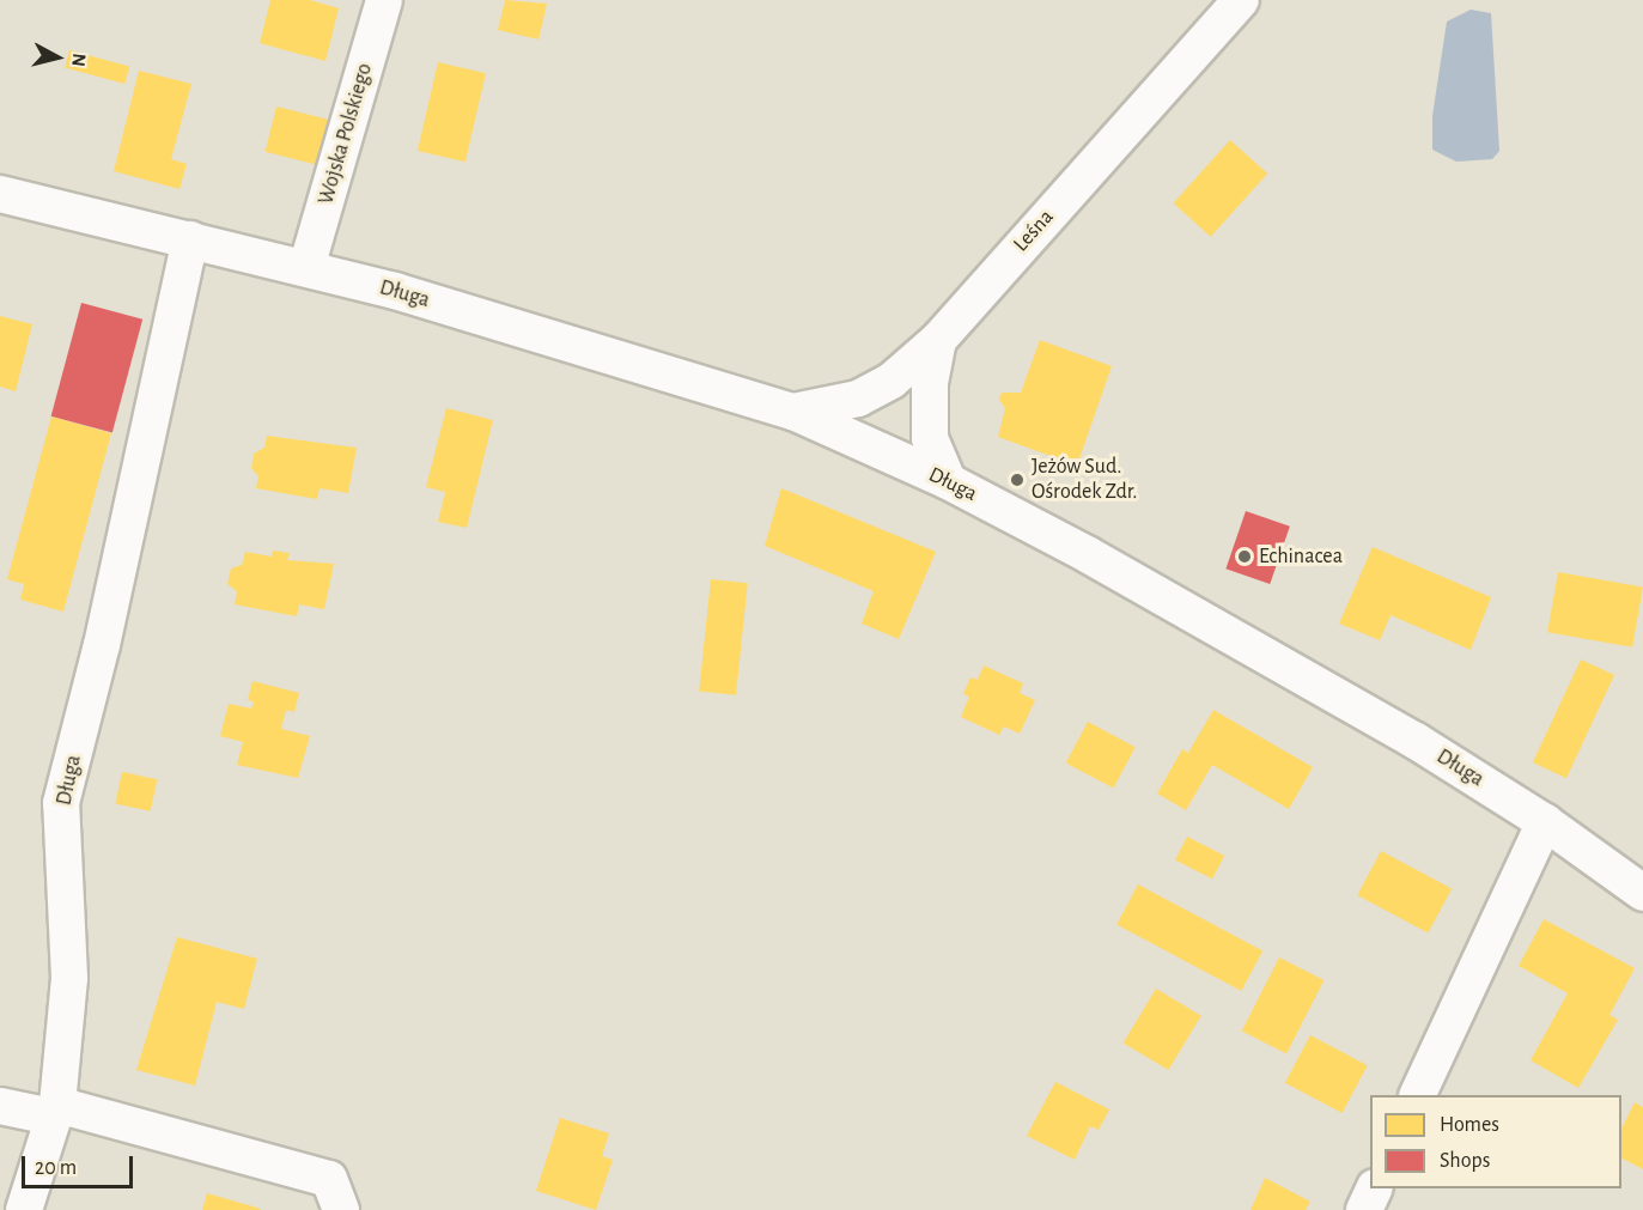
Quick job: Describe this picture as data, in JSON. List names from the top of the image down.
{
  "streets": {
    "street": ["Wojska Polskiego", "Leśna", "Długa"]
  },
  "crossings": [
    ["Wojska Polskiego", "Długa"],
    ["Leśna", "Długa"]
  ],
  "places": ["Jeżów Sud. Ośrodek Zdr.", "Echinacea"],
  "legend": ["Homes", "Shops"],
  "scale_bar": "20 m",
  "north": "right"
}
